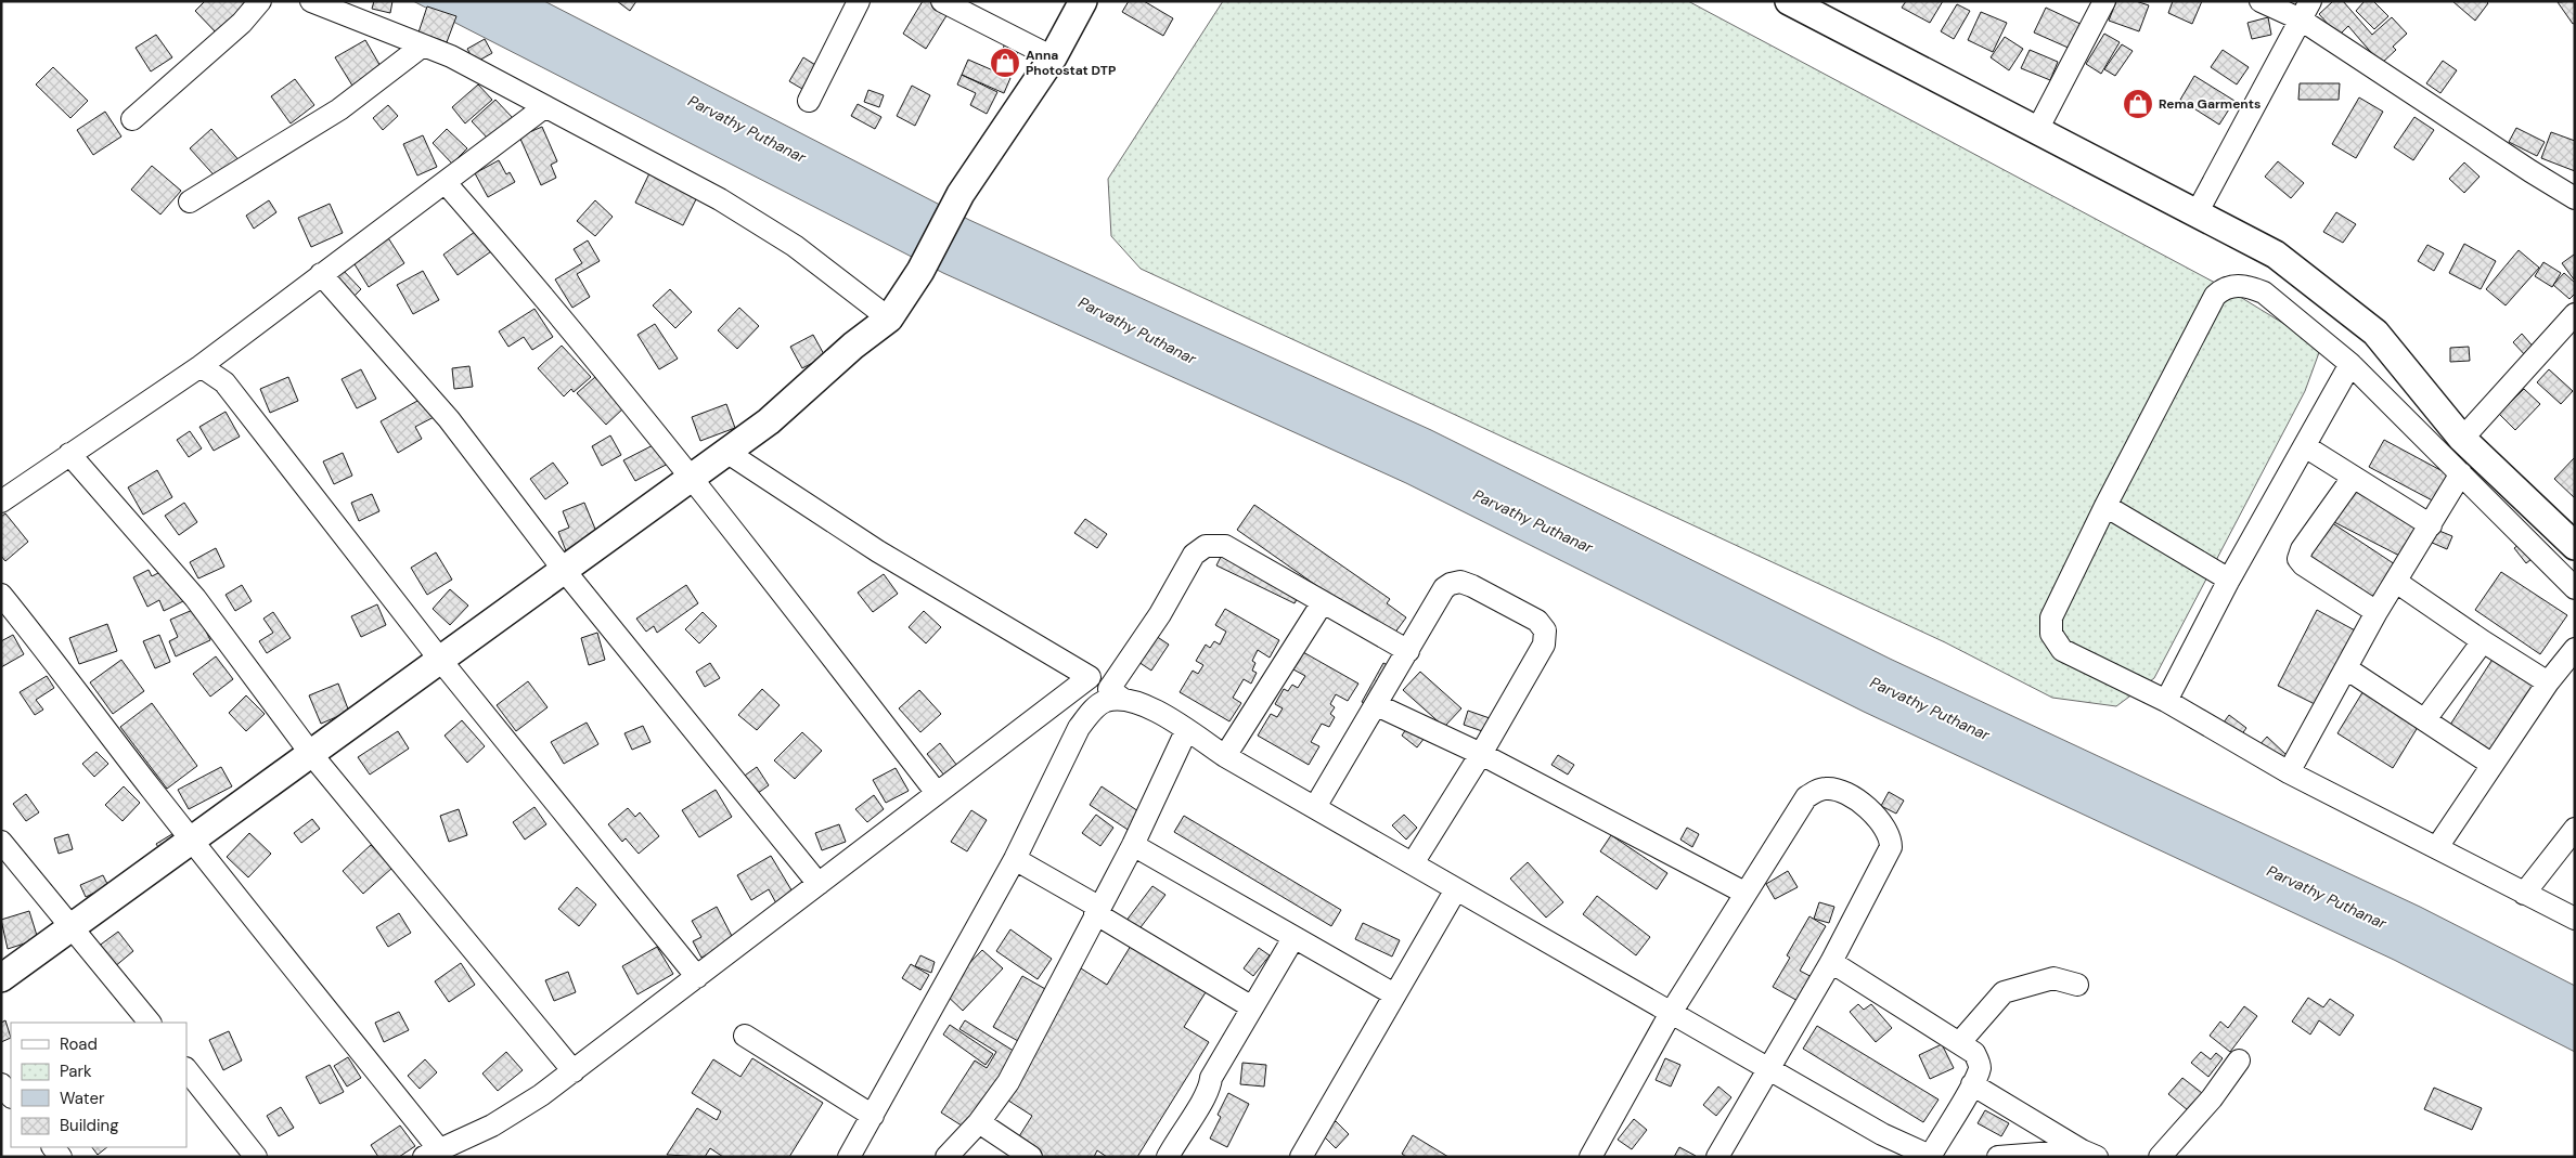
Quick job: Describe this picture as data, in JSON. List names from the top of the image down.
{
  "water": ["Parvathy Puthanar"],
  "places": {
    "shop": ["Anna Photostat DTP", "Rema Garments"]
  },
  "legend": [
    "Road",
    "Park",
    "Water",
    "Building"
  ]
}
